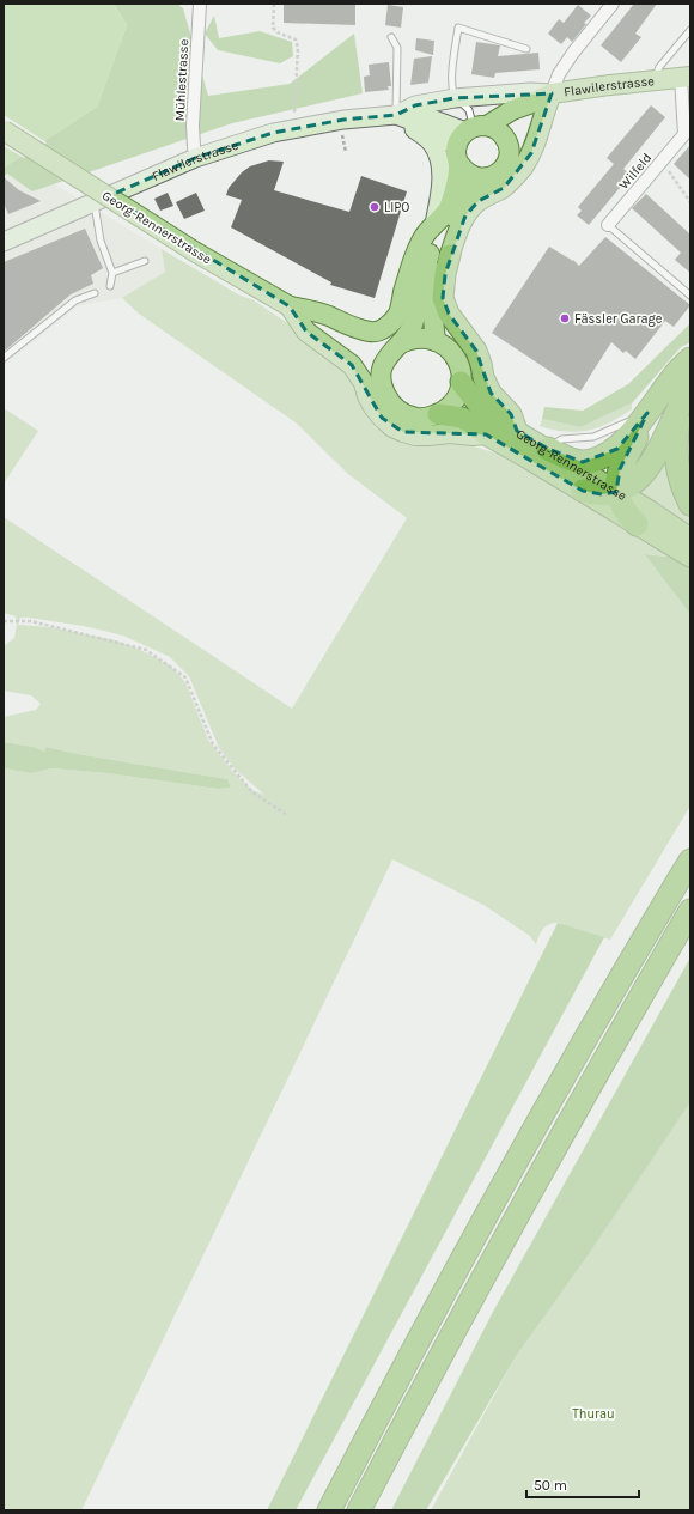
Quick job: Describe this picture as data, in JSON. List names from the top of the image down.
{
  "streets": {
    "highway": ["Georg-Rennerstrasse"],
    "main road": ["Flawilerstrasse"],
    "street": ["Mühlestrasse", "Wilfeld"]
  },
  "crossings": [
    ["Mühlestrasse", "Flawilerstrasse"],
    ["Flawilerstrasse", "Wilfeld"]
  ],
  "parks": ["Thurau"],
  "places": ["LIPO", "Fässler Garage"],
  "scale_bar": "50 m"
}
